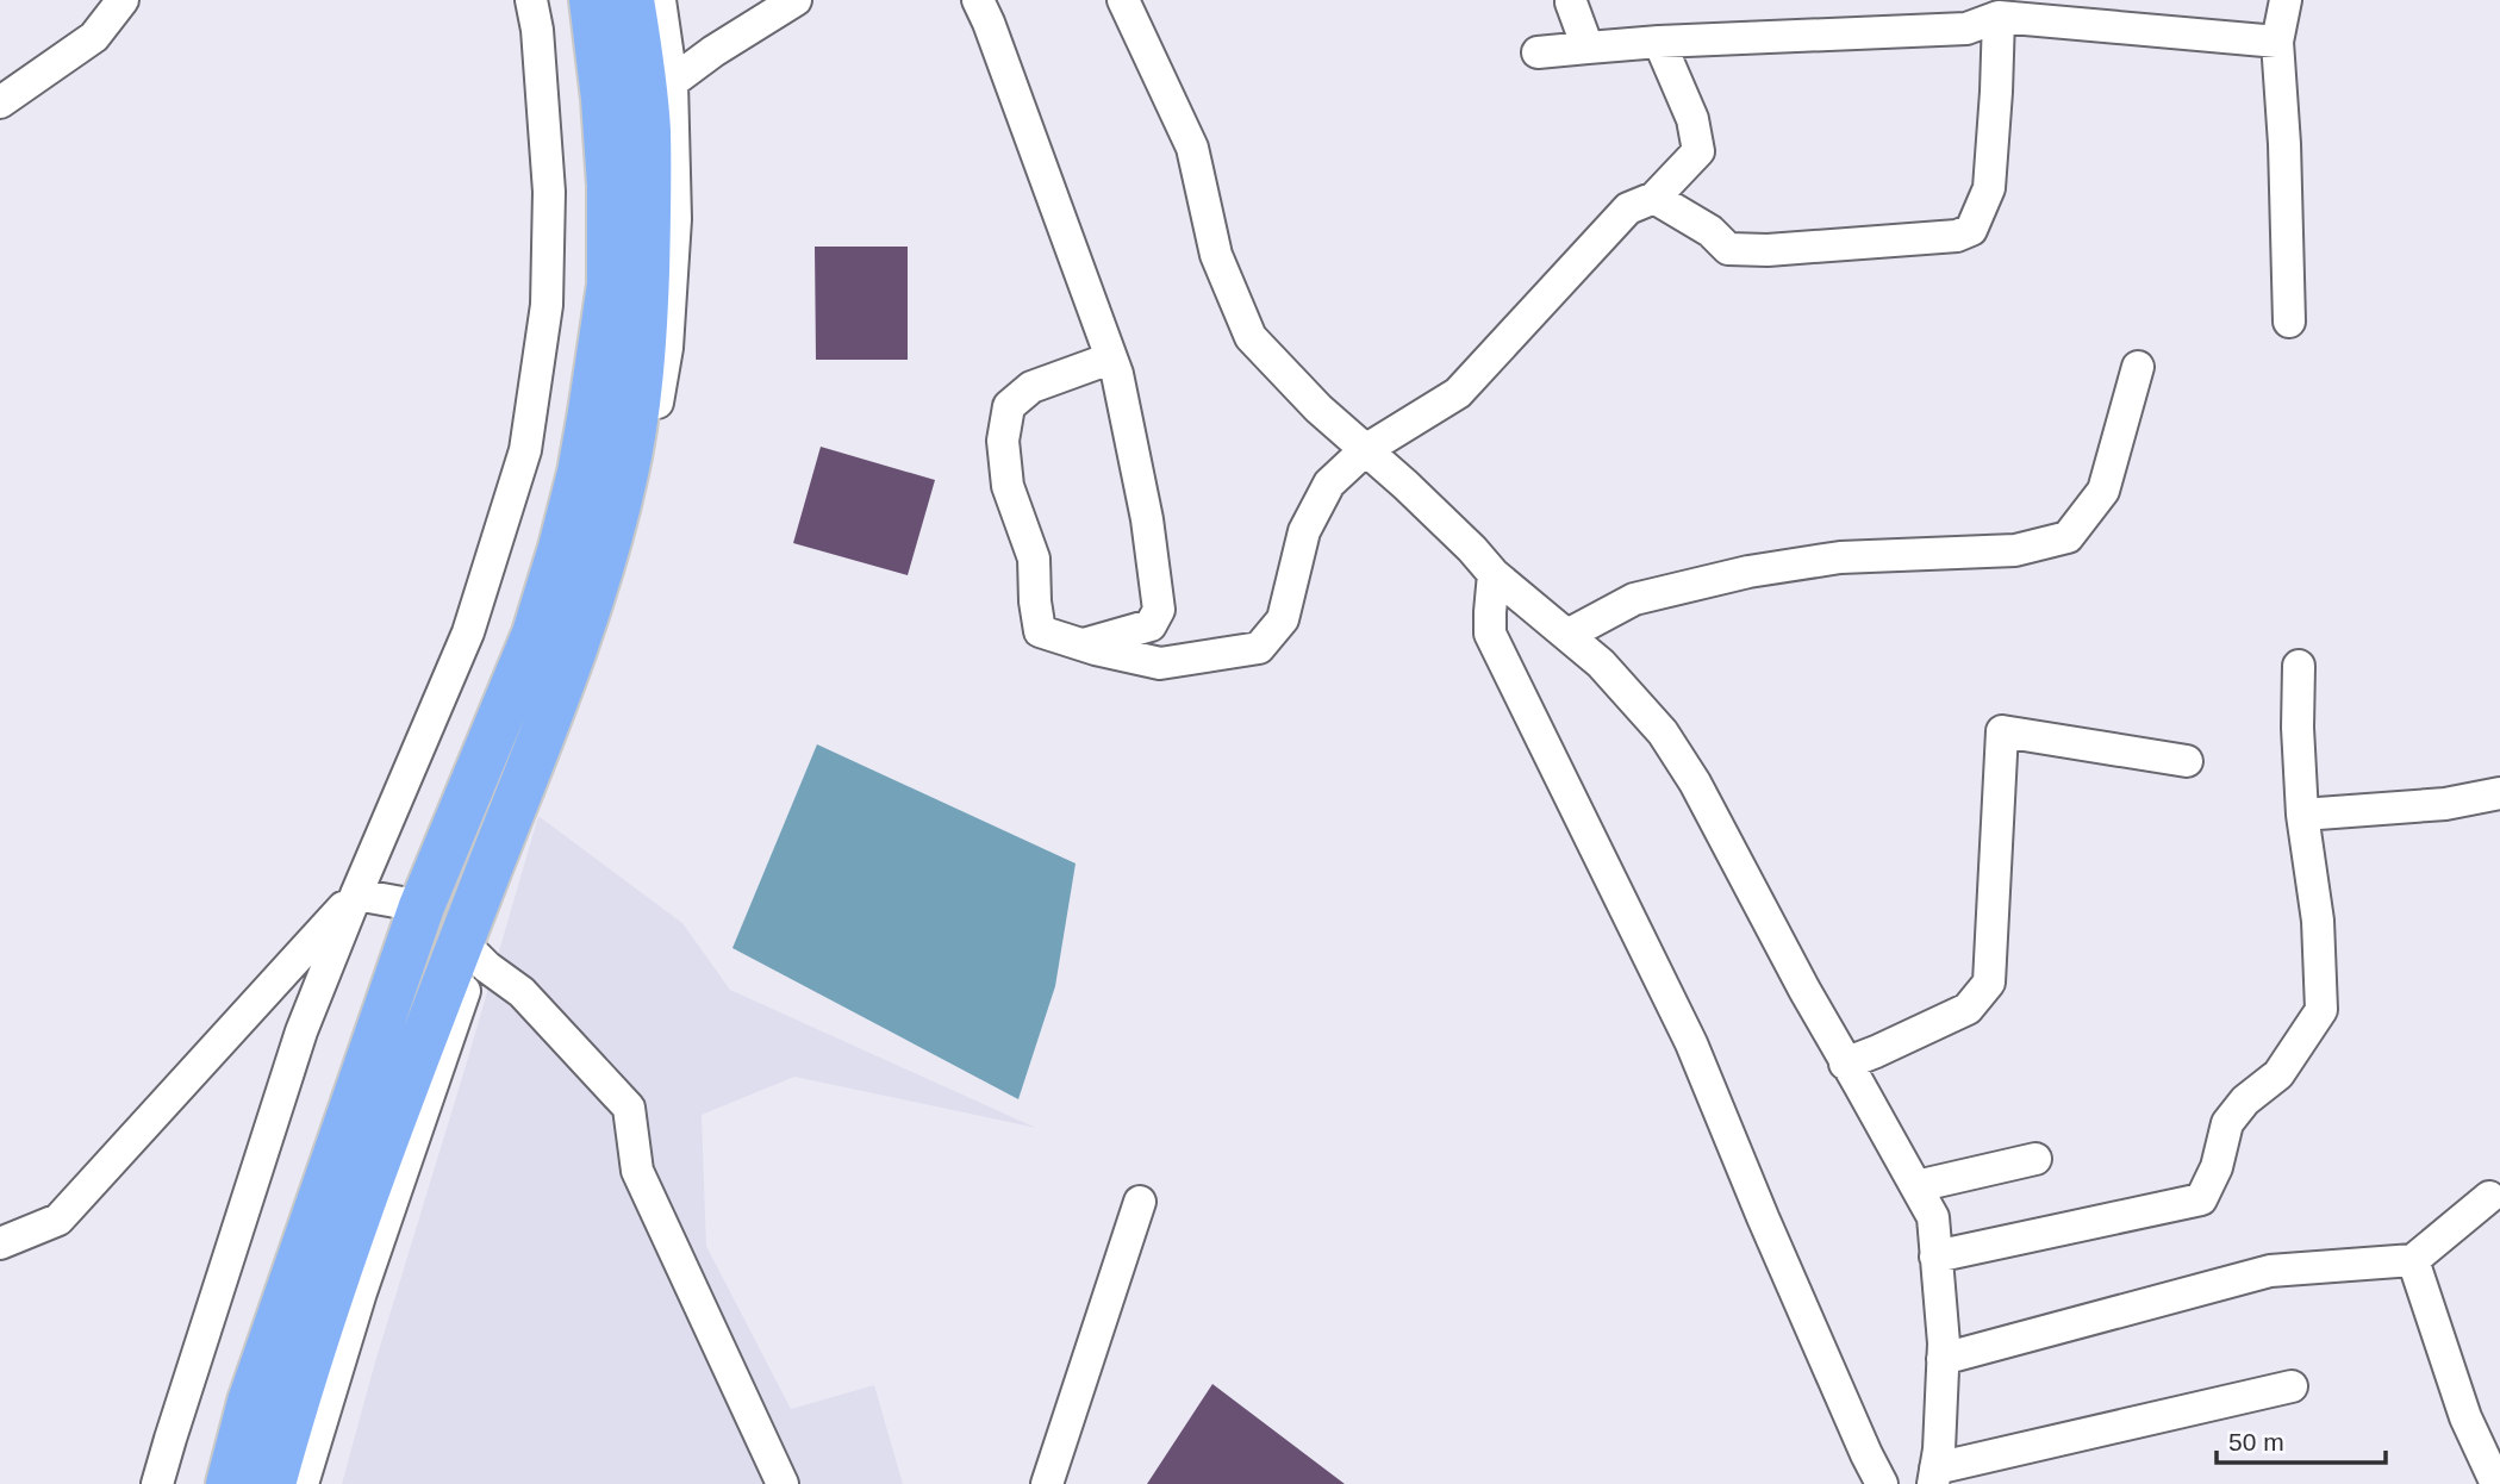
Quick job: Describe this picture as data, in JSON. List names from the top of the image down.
{
  "scale_bar": "50 m"
}
